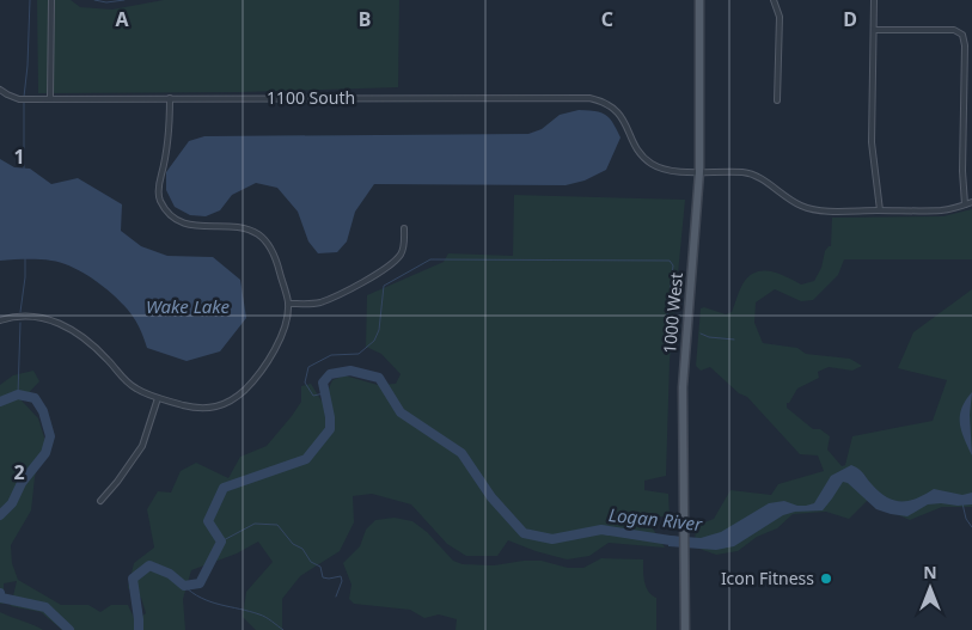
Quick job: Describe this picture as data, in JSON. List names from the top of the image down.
{
  "streets": {
    "main road": ["1000 West"],
    "street": ["1100 South"]
  },
  "crossings": [
    ["1100 South", "1000 West"]
  ],
  "water": ["Wake Lake", "Logan River"],
  "places": ["Icon Fitness"],
  "north": "top",
  "grid": {
    "columns": [
      "A",
      "B",
      "C",
      "D"
    ],
    "rows": ["1", "2"]
  }
}
